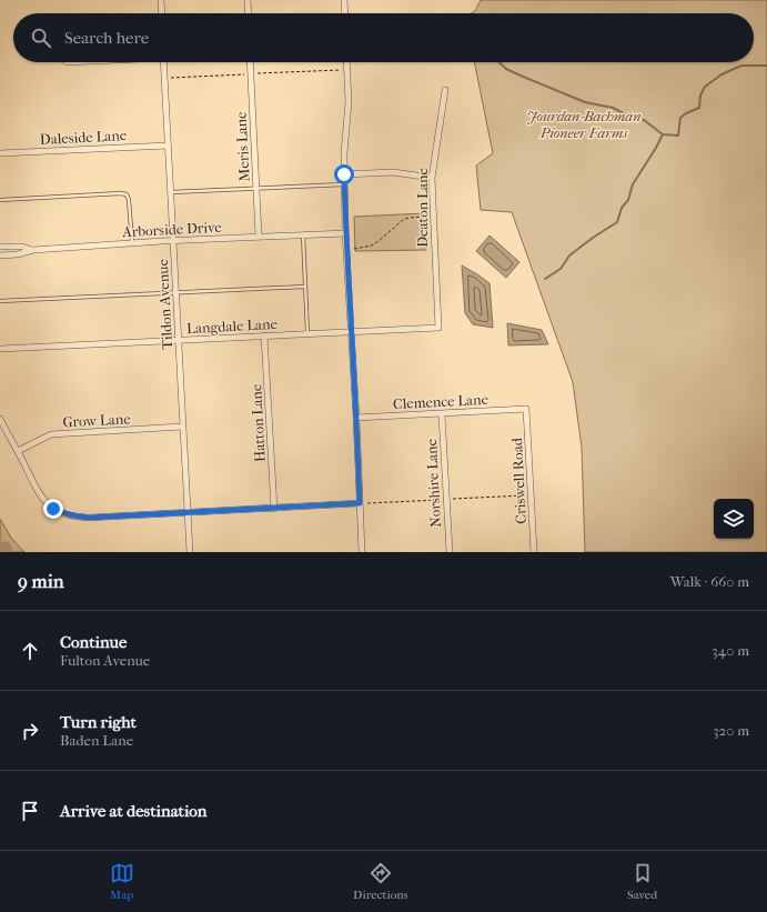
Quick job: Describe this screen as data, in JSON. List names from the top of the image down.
{
  "streets": {
    "street": [
      "Daleside Lane",
      "Meris Lane",
      "Deaton Lane",
      "Arborside Drive",
      "Tildon Avenue",
      "Langdale Lane",
      "Clemence Lane",
      "Grow Lane",
      "Hatton Lane",
      "Criswell Road",
      "Norshire Lane"
    ]
  },
  "crossings": [
    ["Daleside Lane", "Tildon Avenue"],
    ["Meris Lane", "Arborside Drive"],
    ["Deaton Lane", "Langdale Lane"],
    ["Arborside Drive", "Tildon Avenue"],
    ["Tildon Avenue", "Langdale Lane"],
    ["Tildon Avenue", "Grow Lane"],
    ["Langdale Lane", "Hatton Lane"],
    ["Clemence Lane", "Criswell Road"],
    ["Clemence Lane", "Norshire Lane"]
  ],
  "parks": ["Jourdan-Bachman Pioneer Farms"],
  "page": {
    "search": "Search here",
    "heading": ["9 min", "Walk · 660 m"],
    "list": [
      ["Continue", "Fulton Avenue", "340 m"],
      ["Turn right", "Baden Lane", "320 m"],
      "Arrive at destination"
    ],
    "nav": ["Map", "Directions", "Saved"]
  }
}
